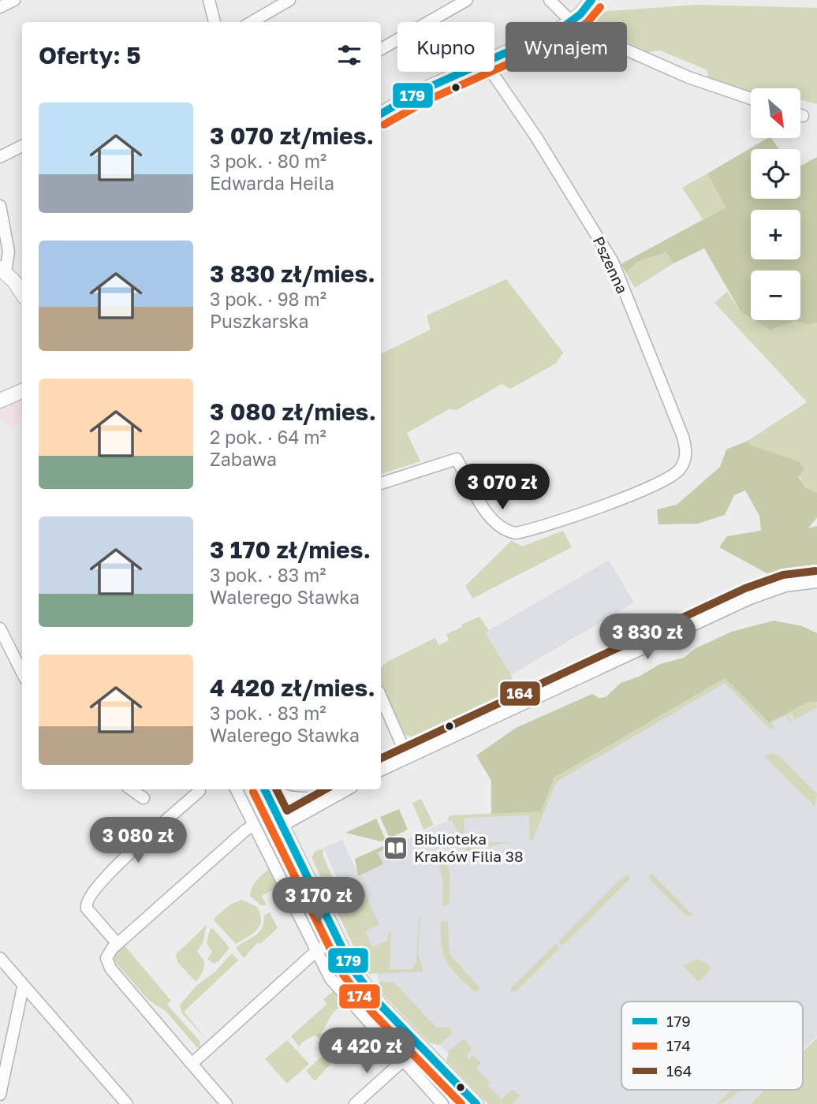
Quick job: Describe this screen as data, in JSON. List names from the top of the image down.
{
  "streets": {
    "street": ["Pszenna"]
  },
  "places": {
    "library": ["Biblioteka Kraków Filia 38"]
  },
  "lines": ["transit line 179", "transit line 174", "transit line 164"],
  "legend": ["179", "174", "164"],
  "north": "bottom right",
  "page": {
    "chip": ["Kupno", "Wynajem"],
    "heading": "Oferty: 5",
    "map_buttons": ["+", "−"],
    "list": [
      {
        "name": "3 070 zł/mies.",
        "note": "3 pok. · 80 m² · Edwarda Heila"
      },
      {
        "name": "3 830 zł/mies.",
        "note": "3 pok. · 98 m² · Puszkarska"
      },
      {
        "name": "3 080 zł/mies.",
        "note": "2 pok. · 64 m² · Zabawa"
      },
      {
        "name": "3 170 zł/mies.",
        "note": "3 pok. · 83 m² · Walerego Sławka"
      },
      {
        "name": "4 420 zł/mies.",
        "note": "3 pok. · 83 m² · Walerego Sławka"
      }
    ],
    "price": [
      "3 070 zł",
      "3 830 zł",
      "3 080 zł",
      "3 170 zł",
      "4 420 zł"
    ]
  }
}
